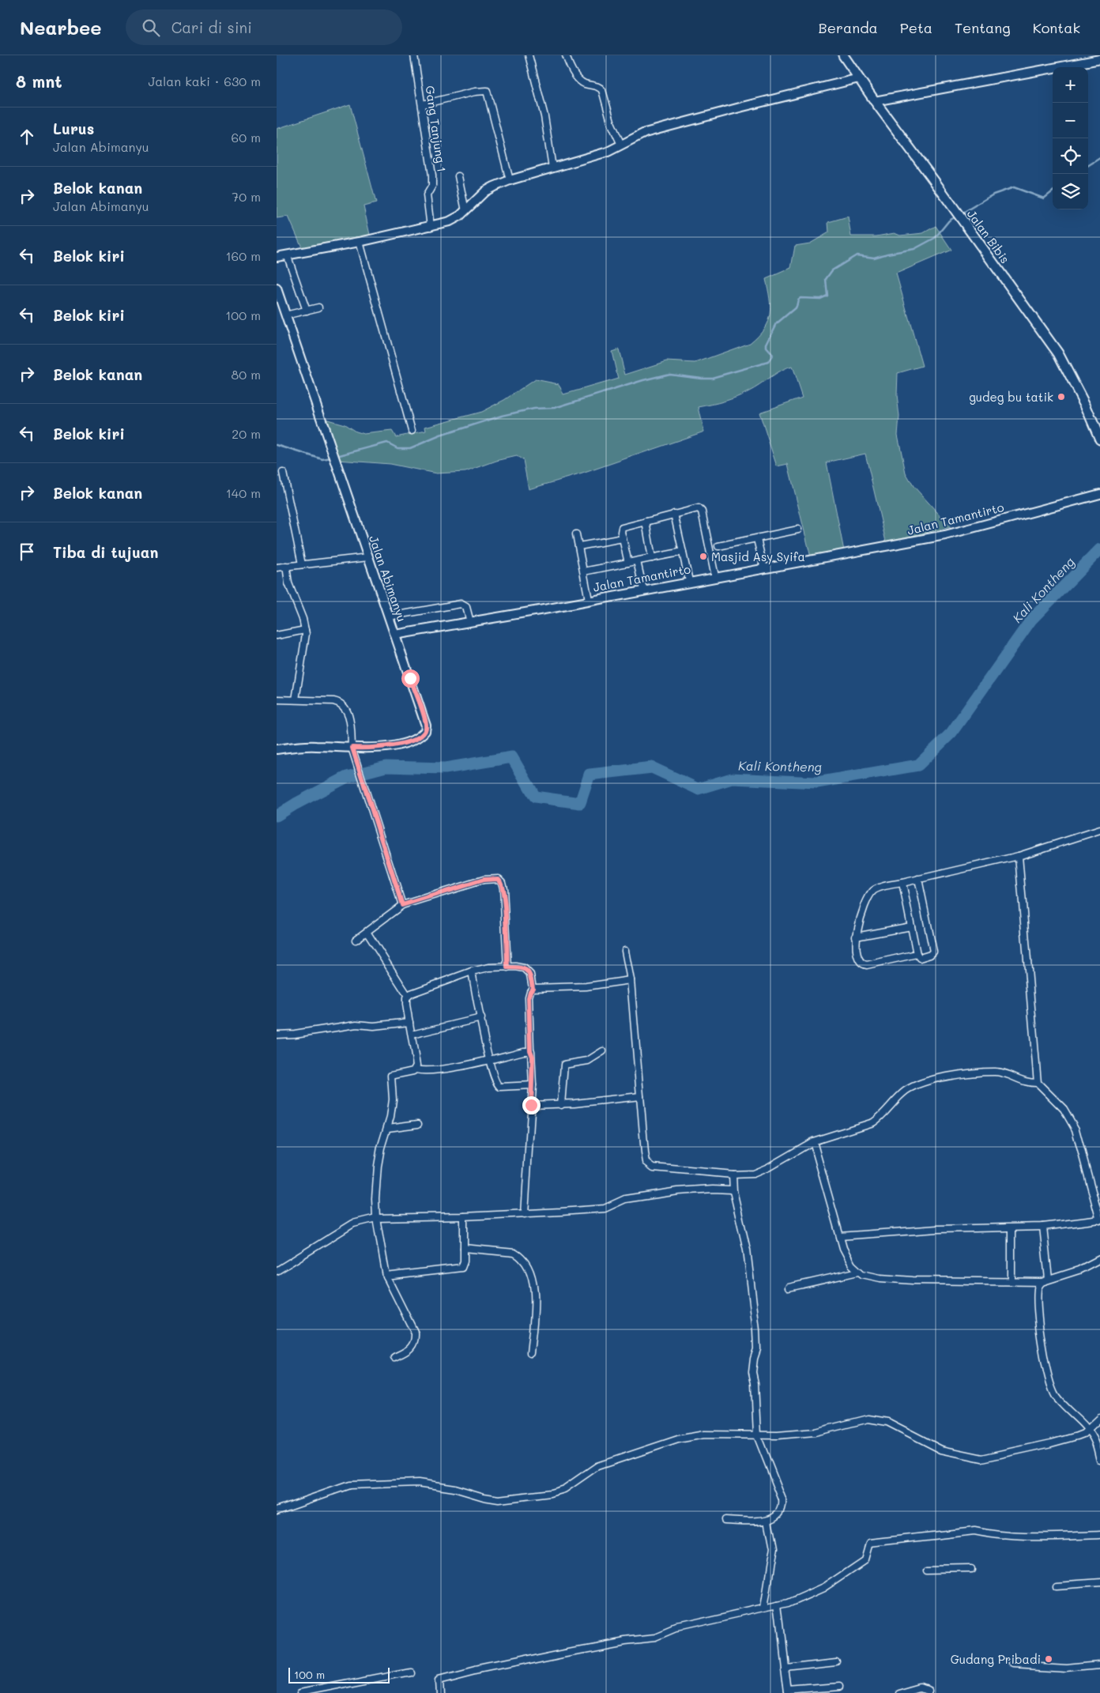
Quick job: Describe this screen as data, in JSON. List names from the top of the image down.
{
  "streets": {
    "main road": ["Jalan Bibis"],
    "street": ["Gang Tanjung 1", "Jalan Tamantirto", "Jalan Abimanyu"]
  },
  "crossings": [
    ["Jalan Tamantirto", "Jalan Abimanyu"]
  ],
  "water": ["Kali Kontheng"],
  "places": ["gudeg bu tatik", "Masjid Asy Syifa", "Gudang Pribadi"],
  "scale_bar": "100 m",
  "page": {
    "header": "Nearbee",
    "search": "Cari di sini",
    "nav": [
      "Beranda",
      "Peta",
      "Tentang",
      "Kontak"
    ],
    "heading": ["8 mnt", "Jalan kaki · 630 m"],
    "map_buttons": ["+", "−"],
    "list": [
      ["Lurus", "Jalan Abimanyu", "60 m"],
      ["Belok kanan", "Jalan Abimanyu", "70 m"],
      ["Belok kiri", "160 m"],
      ["Belok kiri", "100 m"],
      ["Belok kanan", "80 m"],
      ["Belok kiri", "20 m"],
      ["Belok kanan", "140 m"],
      "Tiba di tujuan"
    ],
    "scale": "100 m"
  }
}
